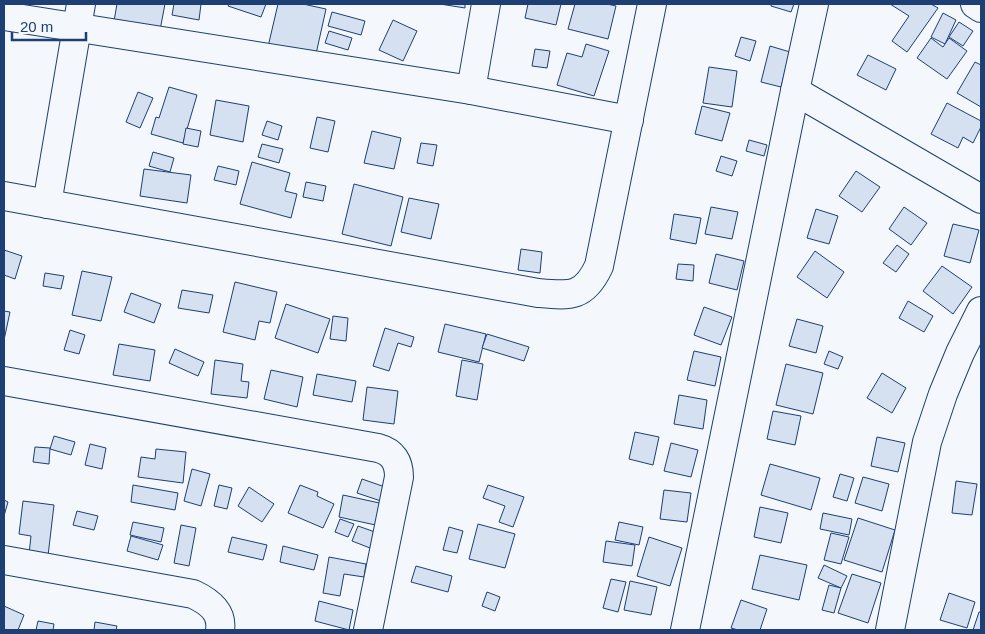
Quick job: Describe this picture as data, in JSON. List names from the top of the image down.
{
  "scale_bar": "20 m"
}
